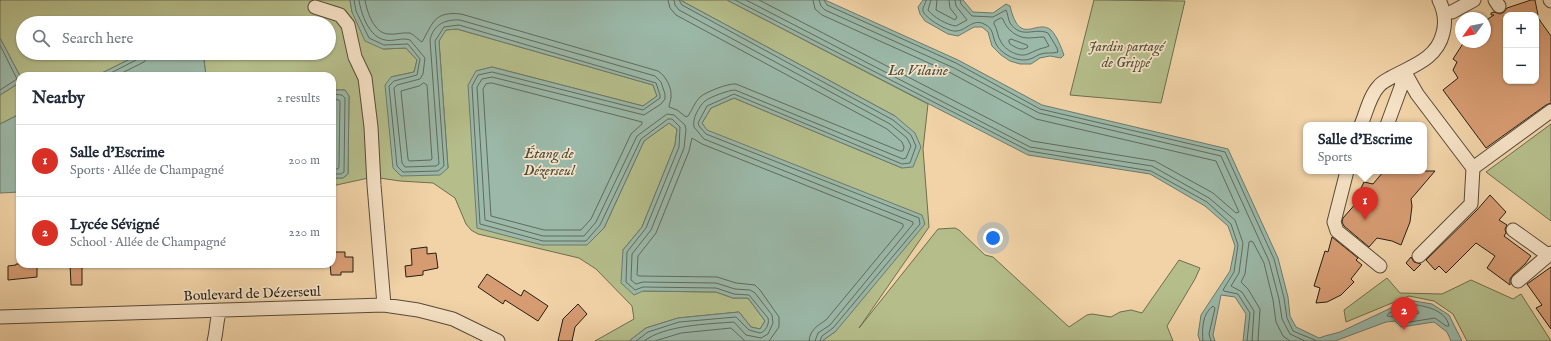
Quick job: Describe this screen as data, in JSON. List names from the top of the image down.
{
  "streets": {
    "street": ["Boulevard de Dézerseul"]
  },
  "water": ["La Vilaine", "Étang de Dézerseul"],
  "parks": ["Jardin partagé de Grippé"],
  "north": "bottom left",
  "page": {
    "map_buttons": ["+", "−"],
    "search": "Search here",
    "heading": ["Nearby", "2 results"],
    "popup": ["Salle d'Escrime", "Sports"],
    "list": [
      {
        "mark": "1",
        "name": "Salle d'Escrime",
        "note": "Sports · Allée de Champagné",
        "value": "200 m"
      },
      {
        "mark": "2",
        "name": "Lycée Sévigné",
        "note": "School · Allée de Champagné",
        "value": "220 m"
      }
    ],
    "pins": ["1", "2"]
  }
}
